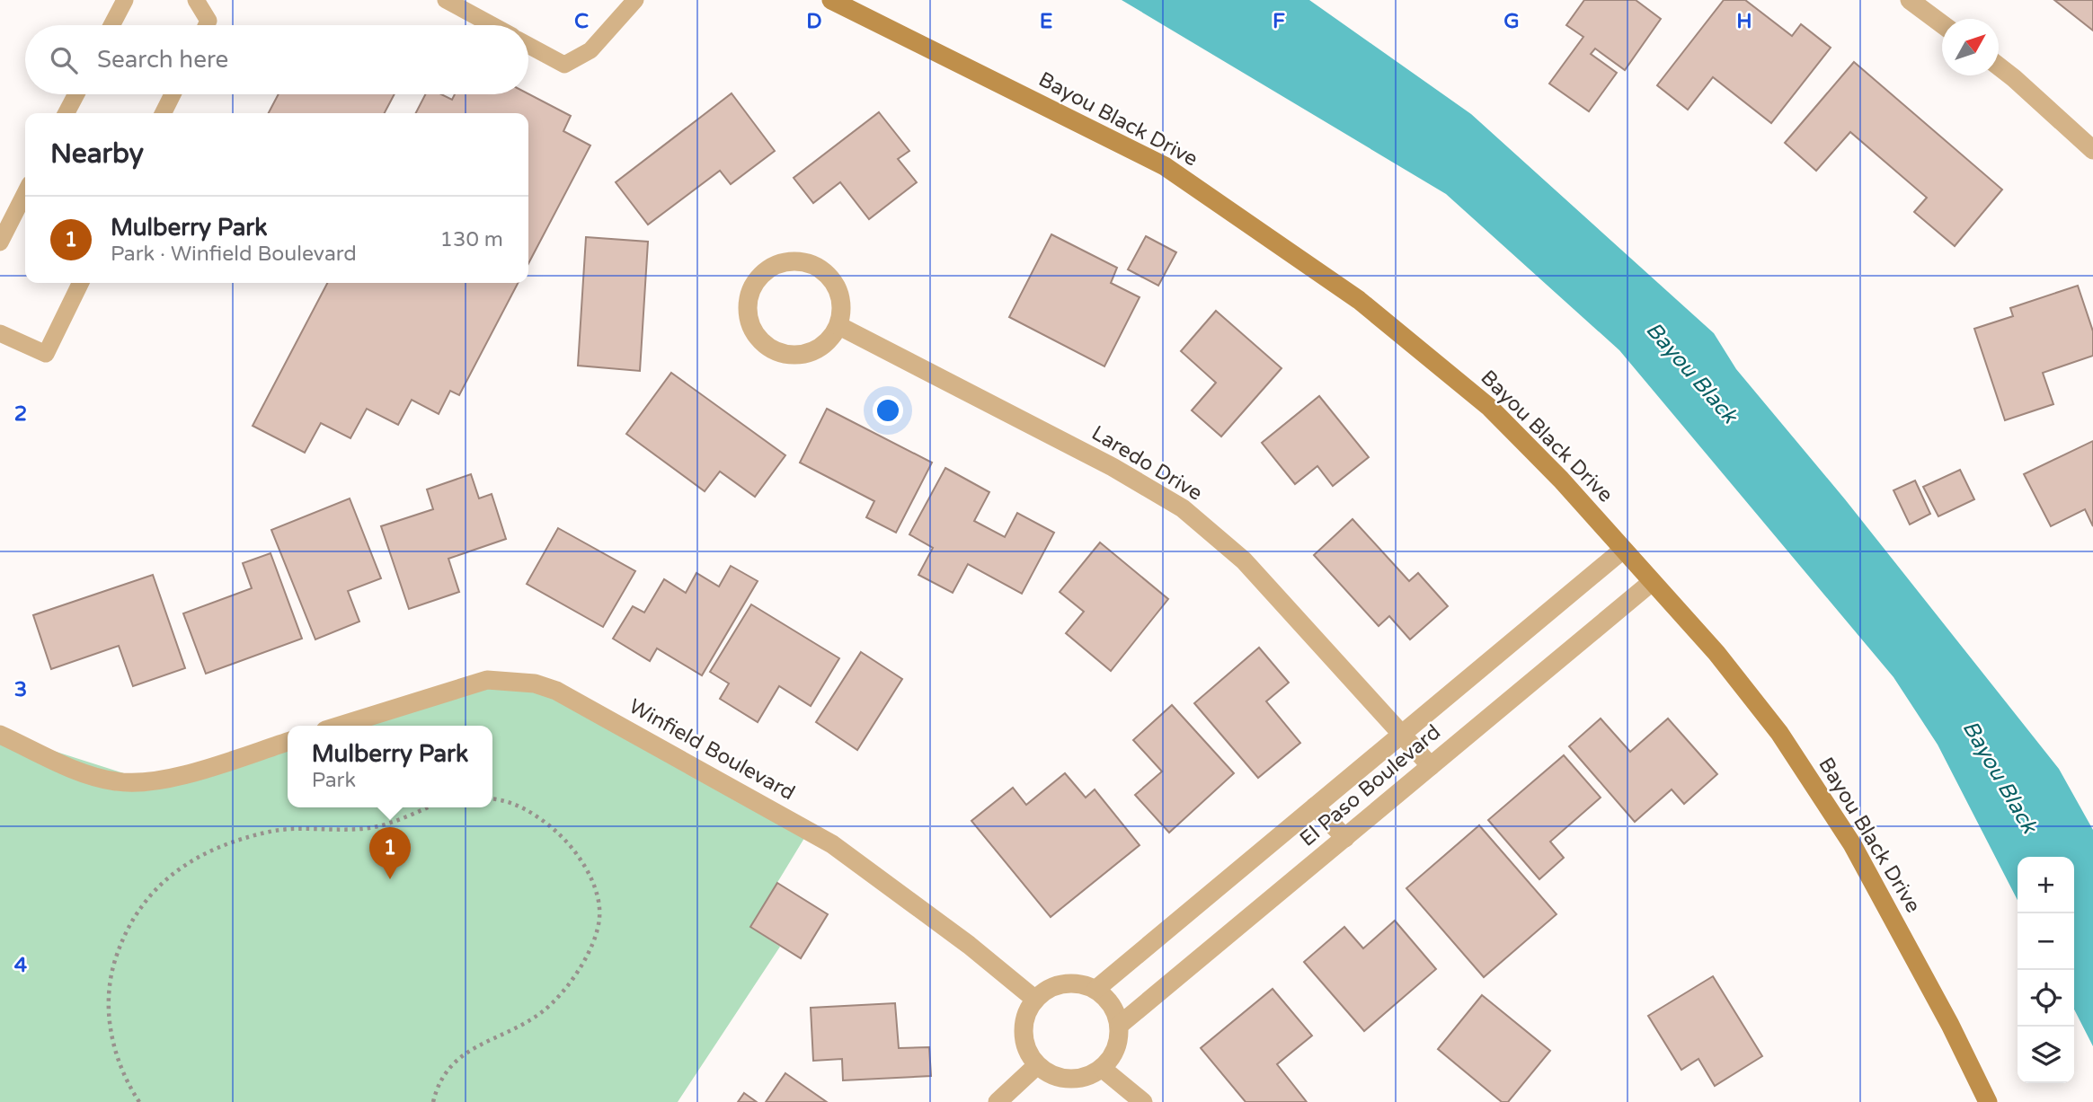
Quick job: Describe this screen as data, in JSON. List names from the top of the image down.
{
  "streets": {
    "main road": ["Bayou Black Drive"],
    "street": ["Laredo Drive", "Winfield Boulevard", "El Paso Boulevard"]
  },
  "crossings": [
    ["Bayou Black Drive", "El Paso Boulevard"],
    ["Laredo Drive", "El Paso Boulevard"],
    ["Winfield Boulevard", "El Paso Boulevard"]
  ],
  "water": ["Bayou Black"],
  "north": "top right",
  "page": {
    "search": "Search here",
    "heading": "Nearby",
    "list": [
      {
        "mark": "1",
        "name": "Mulberry Park",
        "note": "Park · Winfield Boulevard",
        "value": "130 m"
      }
    ],
    "popup": ["Mulberry Park", "Park"],
    "pins": "1",
    "map_buttons": ["+", "−"]
  },
  "grid": {
    "columns": [
      "C",
      "D",
      "E",
      "F",
      "G",
      "H"
    ],
    "rows": ["2", "3", "4"]
  }
}
